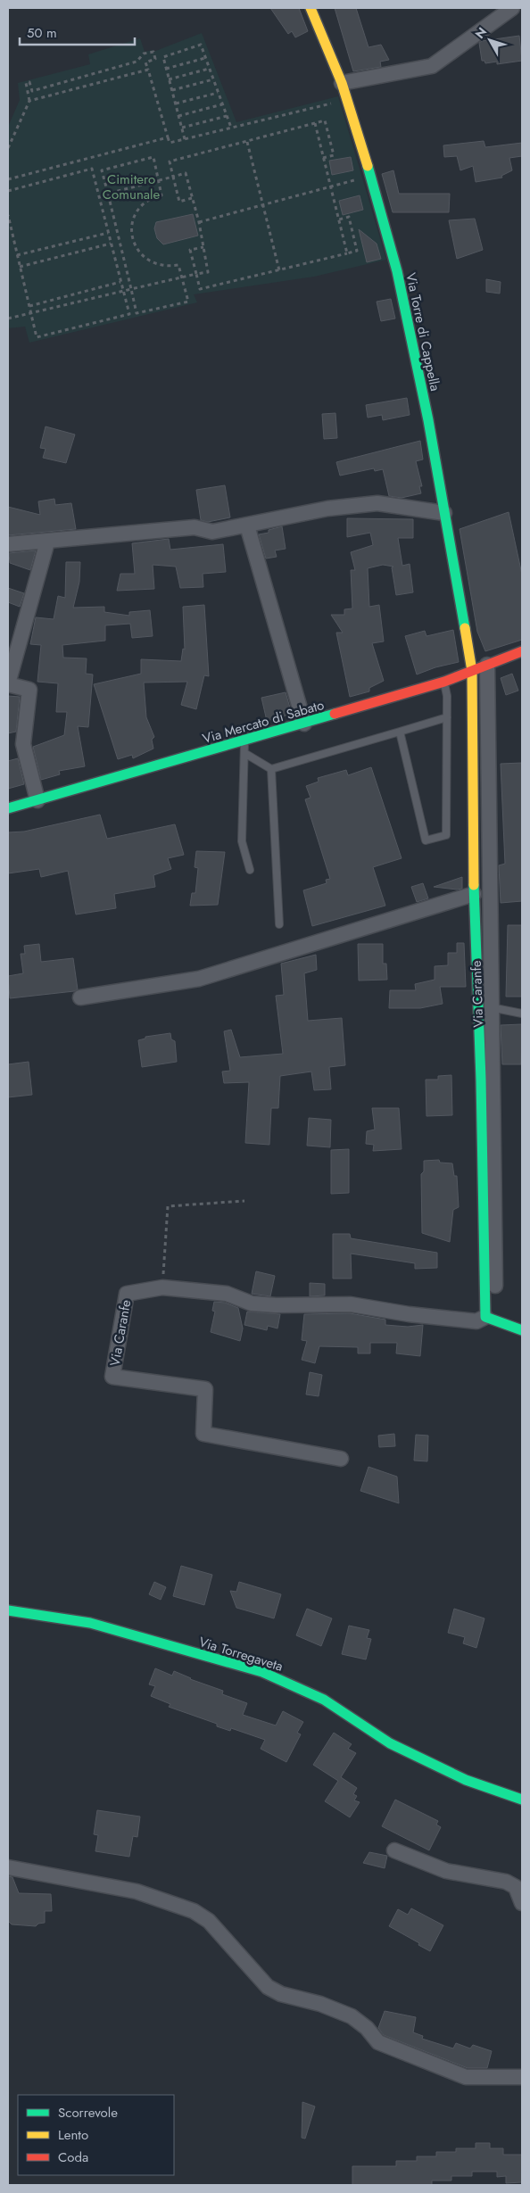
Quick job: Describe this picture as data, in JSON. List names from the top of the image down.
{
  "streets": {
    "street": [
      "Via Torre di Cappella",
      "Via Mercato di Sabato",
      "Via Caranfe",
      "Via Torregaveta"
    ]
  },
  "crossings": [
    ["Via Torre di Cappella", "Via Mercato di Sabato"],
    ["Via Torre di Cappella", "Via Caranfe"],
    ["Via Mercato di Sabato", "Via Caranfe"]
  ],
  "parks": ["Cimitero Comunale"],
  "legend": ["Scorrevole", "Lento", "Coda"],
  "scale_bar": "50 m",
  "north": "top left"
}
